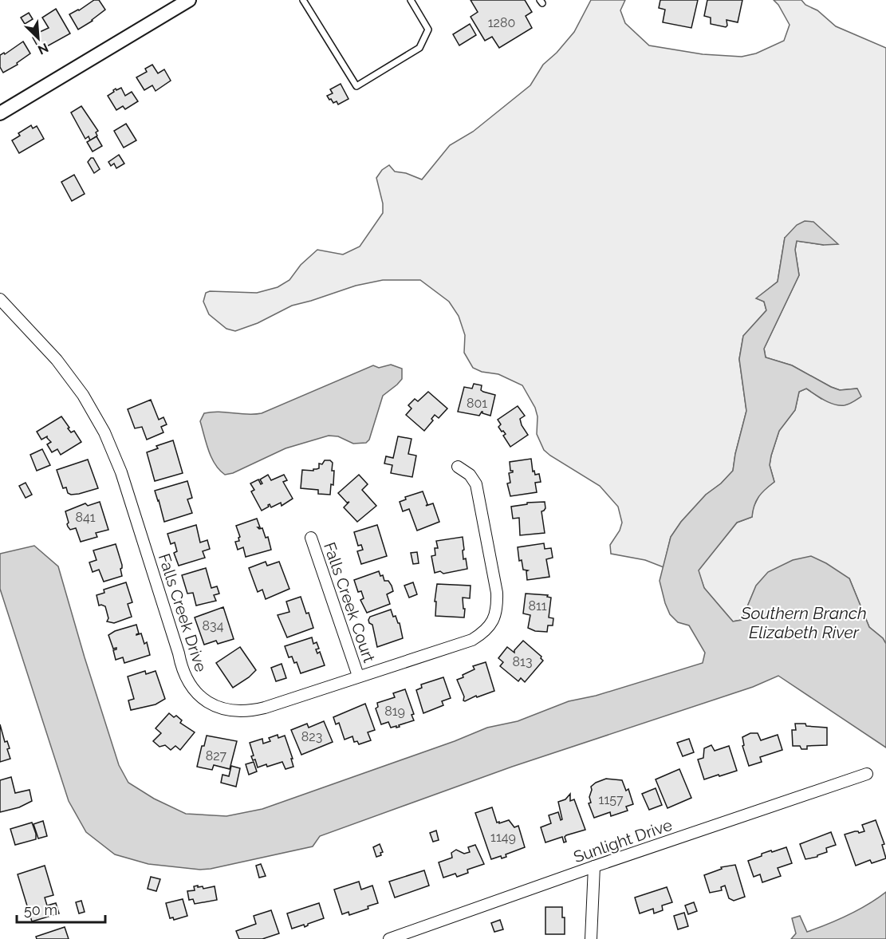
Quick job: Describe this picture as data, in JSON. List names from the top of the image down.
{
  "streets": {
    "street": ["Falls Creek Court", "Falls Creek Drive", "Sunlight Drive"]
  },
  "crossings": [
    ["Falls Creek Court", "Falls Creek Drive"]
  ],
  "water": ["Southern Branch Elizabeth River"],
  "house_numbers": [
    "1280",
    "801",
    "841",
    "811",
    "834",
    "813",
    "819",
    "823",
    "827",
    "1157",
    "1149"
  ],
  "scale_bar": "50 m",
  "north": "bottom right"
}
